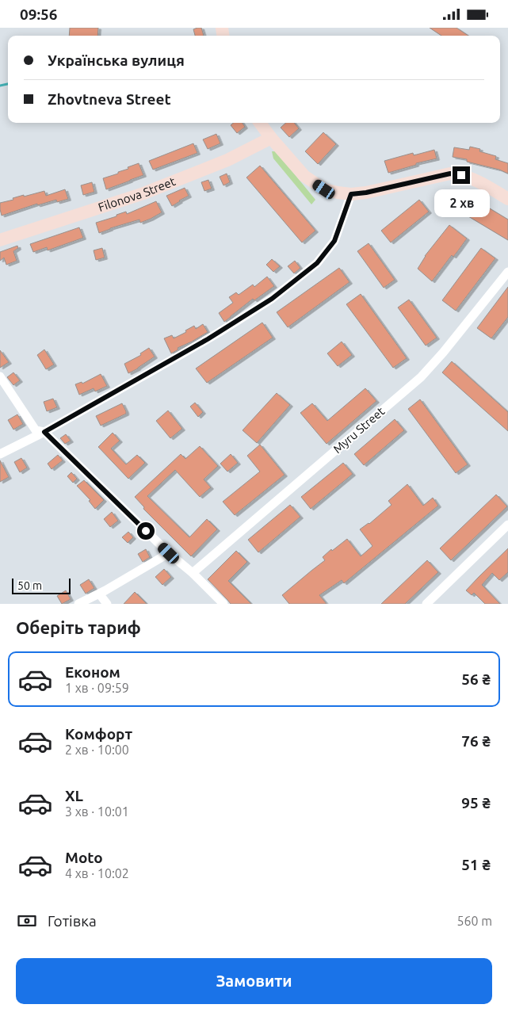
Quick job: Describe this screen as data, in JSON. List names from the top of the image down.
{
  "streets": {
    "main road": ["Filonova Street"],
    "street": ["Myru Street"]
  },
  "scale_bar": "50 m",
  "page": {
    "status": "09:56",
    "banner": ["Українська вулиця", "Zhovtneva Street"],
    "bubble": "2 хв",
    "scale": "50 m",
    "heading": "Оберіть тариф",
    "list": [
      {
        "name": "Економ",
        "note": "1 хв · 09:59",
        "value": "56 ₴"
      },
      {
        "name": "Комфорт",
        "note": "2 хв · 10:00",
        "value": "76 ₴"
      },
      {
        "name": "XL",
        "note": "3 хв · 10:01",
        "value": "95 ₴"
      },
      {
        "name": "Moto",
        "note": "4 хв · 10:02",
        "value": "51 ₴"
      }
    ],
    "pay": ["Готівка", "560 m"],
    "buttons": "Замовити"
  }
}
